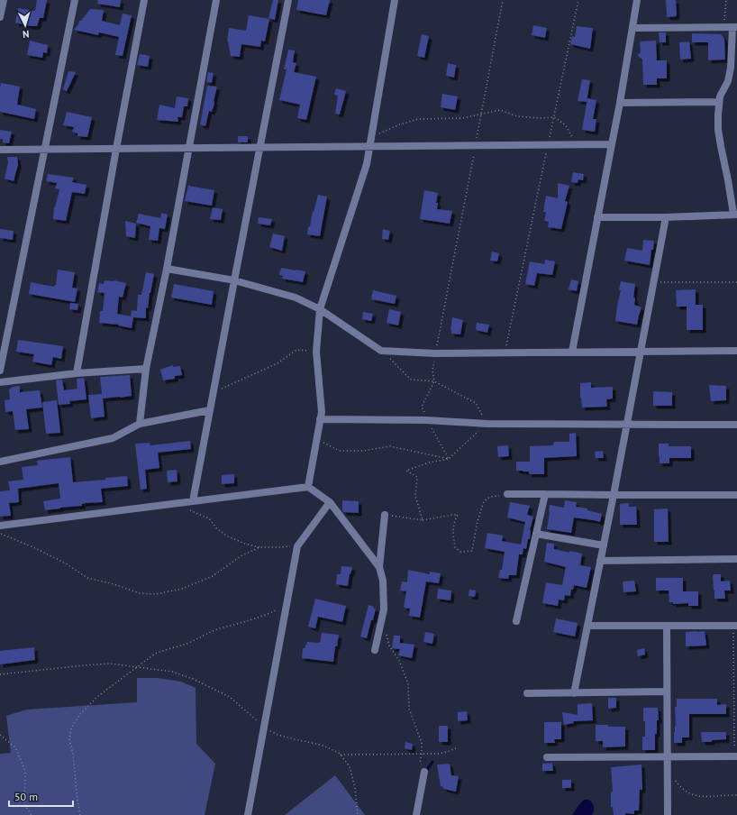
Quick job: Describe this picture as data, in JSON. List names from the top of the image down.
{
  "scale_bar": "50 m",
  "north": "bottom"
}
